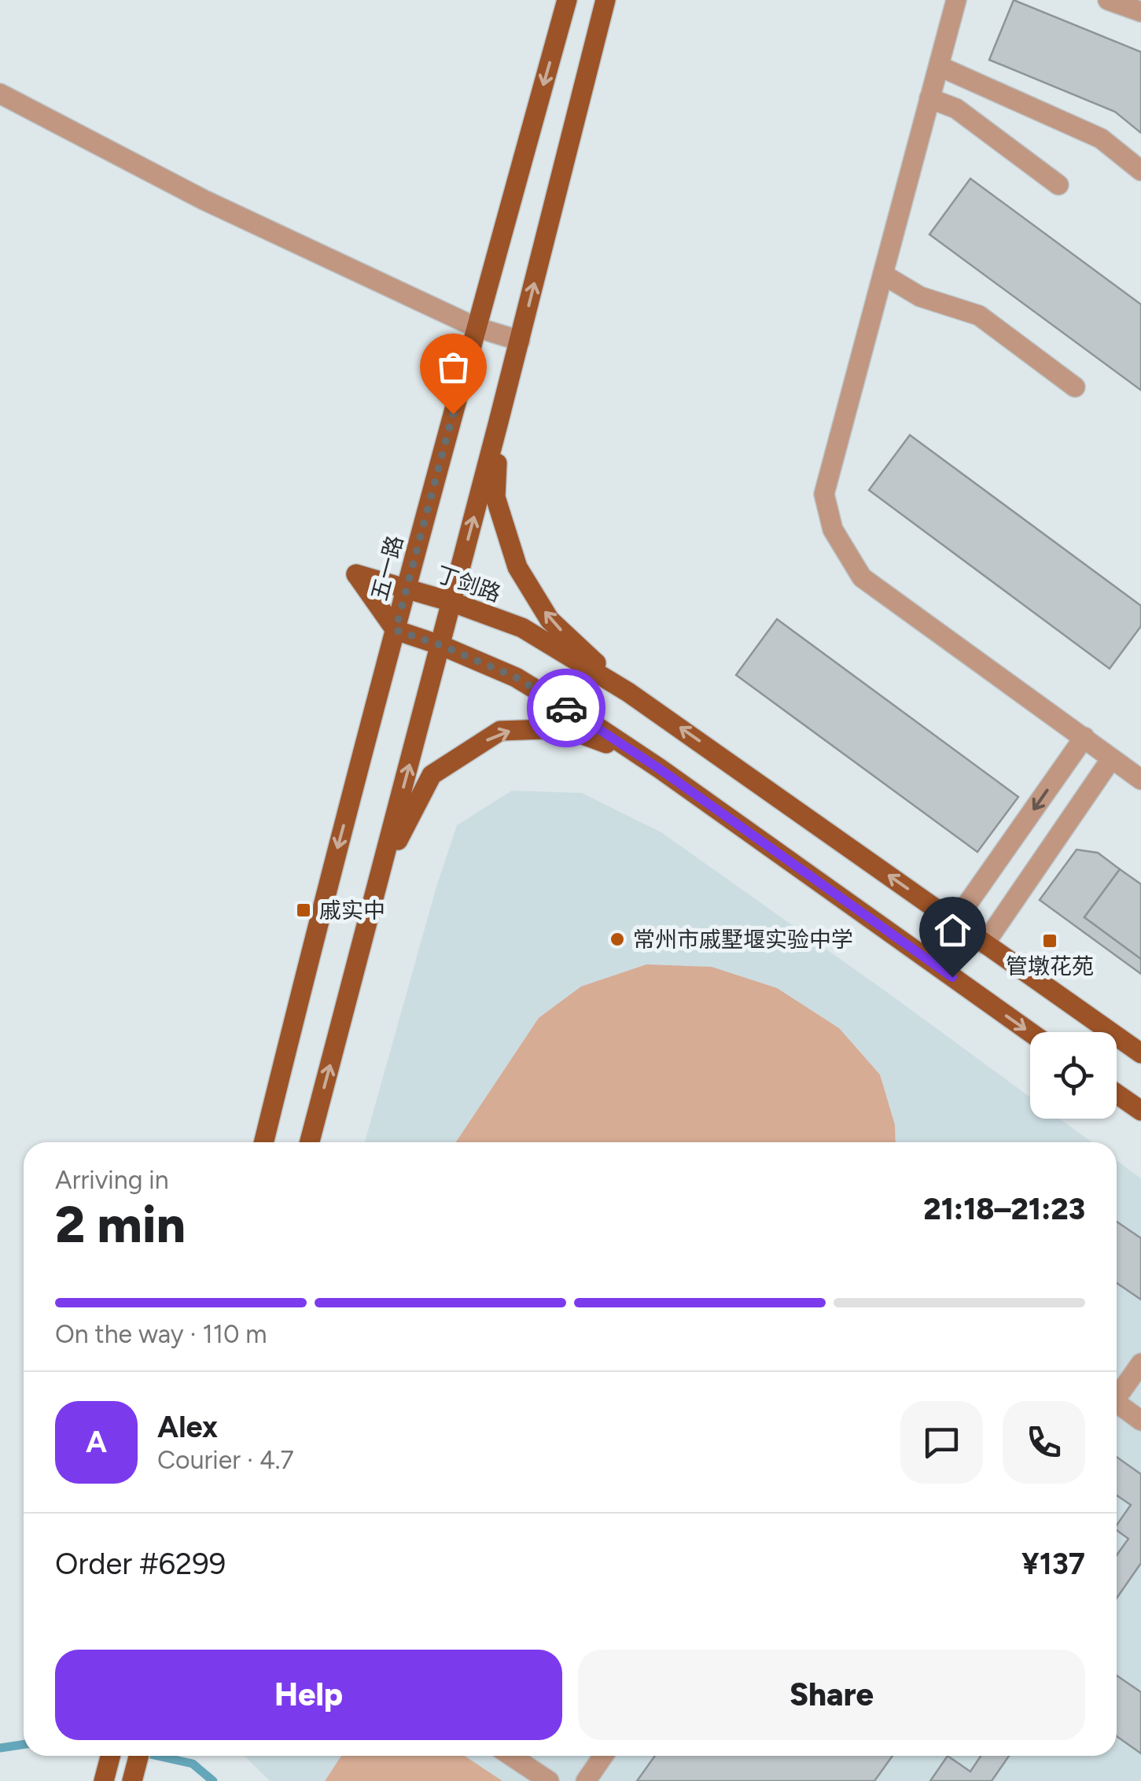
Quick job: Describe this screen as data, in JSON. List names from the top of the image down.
{
  "streets": {
    "main road": ["五一路", "丁剑路"]
  },
  "crossings": [
    ["五一路", "丁剑路"]
  ],
  "places": {
    "transit": ["戚实中", "管墩花苑"],
    "other": ["常州市戚墅堰实验中学"]
  },
  "page": {
    "heading": ["2 min", "Arriving in", "21:18–21:23"],
    "panel": [
      "Alex",
      "Courier · 4.7",
      "Order #6299",
      "¥137"
    ],
    "bar": "On the way · 110 m",
    "round": "A",
    "buttons": ["Help", "Share"]
  }
}
